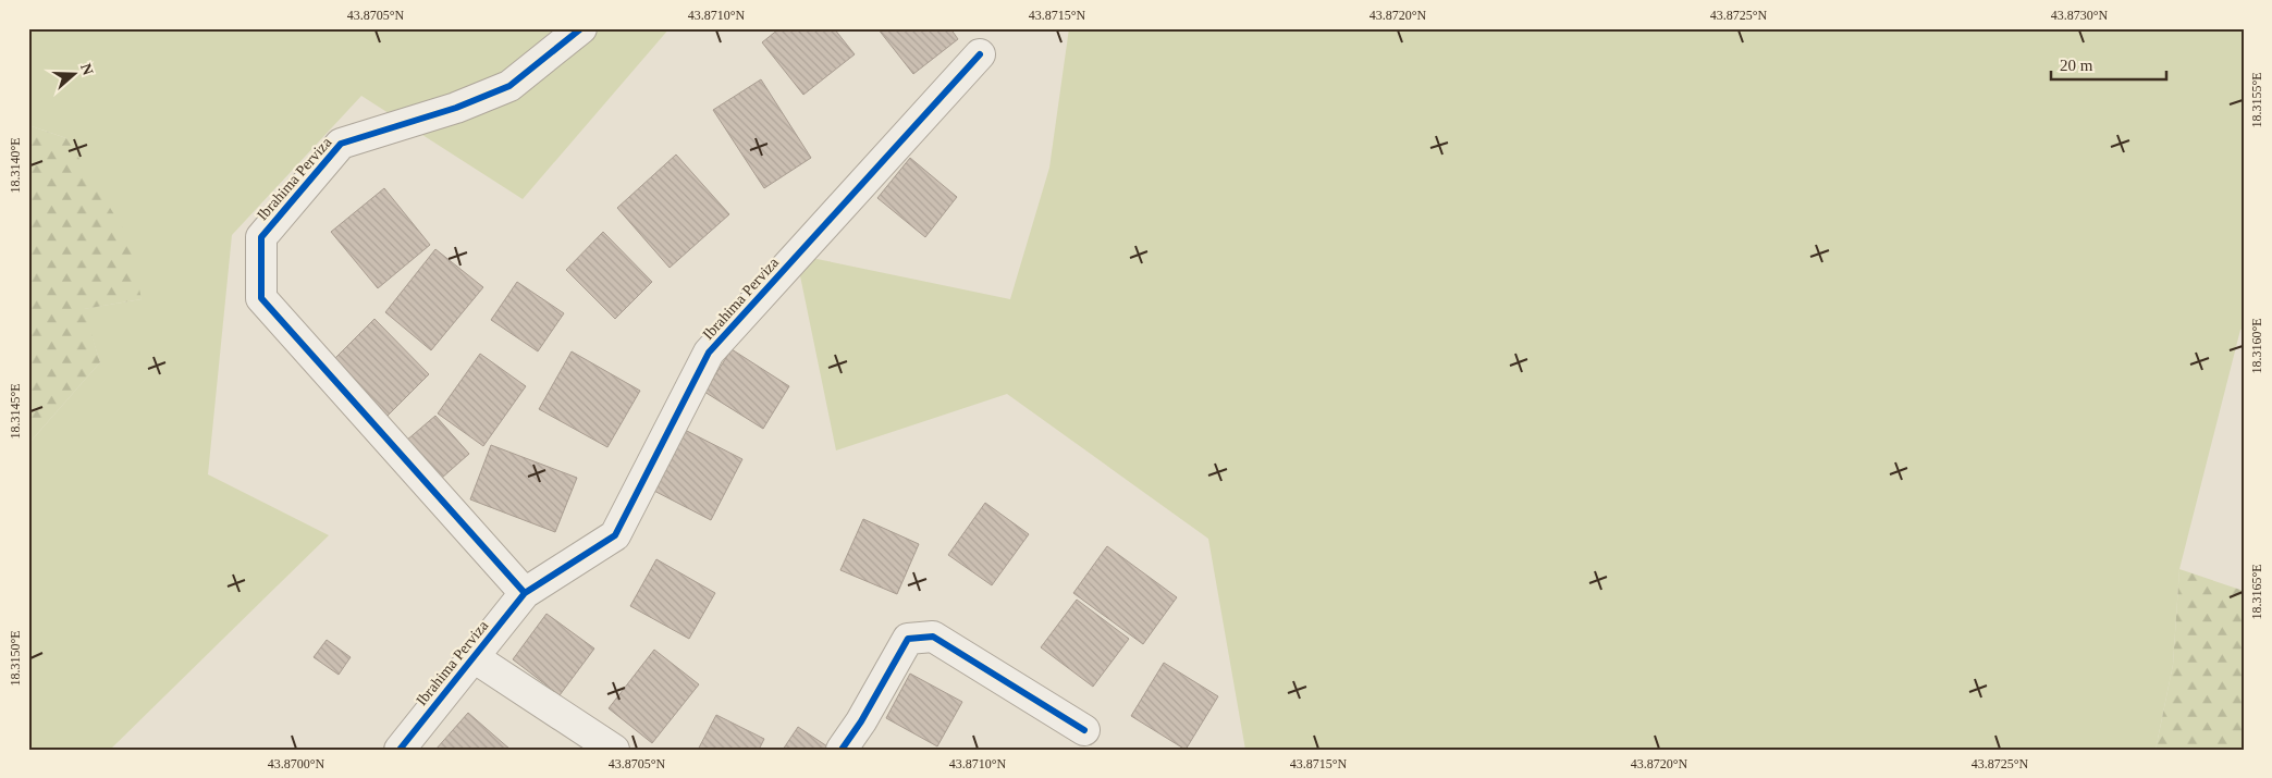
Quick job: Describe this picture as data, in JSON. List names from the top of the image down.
{
  "streets": {
    "street": ["Ibrahima Perviza"]
  },
  "scale_bar": "20 m",
  "north": "right",
  "coordinates": [
    "43.8705°N",
    "43.8710°N",
    "43.8715°N",
    "43.8720°N",
    "43.8725°N",
    "43.8730°N",
    "18.3155°E",
    "18.3140°E",
    "18.3160°E",
    "18.3145°E",
    "18.3165°E",
    "18.3150°E",
    "43.8700°N"
  ]
}
